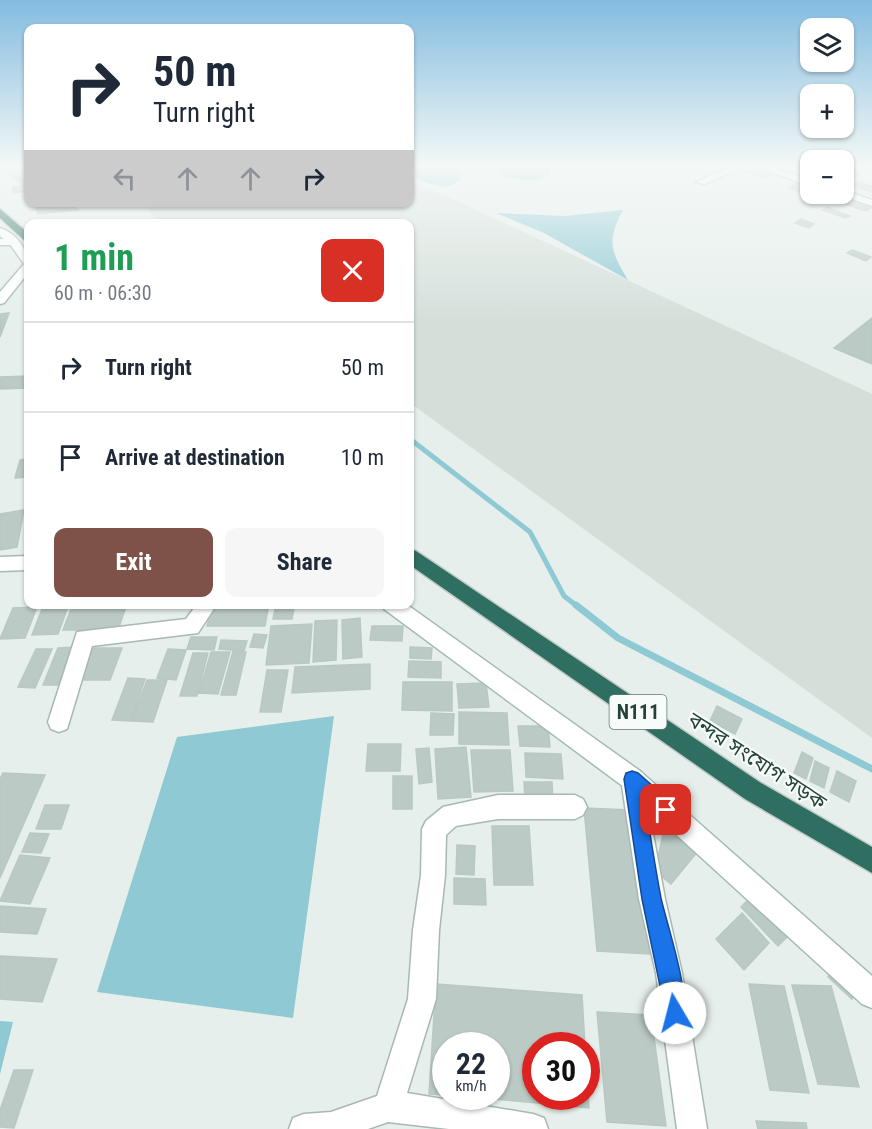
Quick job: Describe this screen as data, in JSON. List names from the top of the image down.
{
  "streets": {
    "highway": ["N111", "বন্দর সংযোগ সড়ক"]
  },
  "page": {
    "map_buttons": ["+", "−"],
    "turn": ["50 m", "Turn right"],
    "heading": ["1 min", "60 m · 06:30"],
    "list": [
      {
        "name": "Turn right",
        "value": "50 m"
      },
      {
        "name": "Arrive at destination",
        "value": "10 m"
      }
    ],
    "buttons": ["Exit", "Share"],
    "speed": "22 km/h",
    "limit": "30"
  }
}
